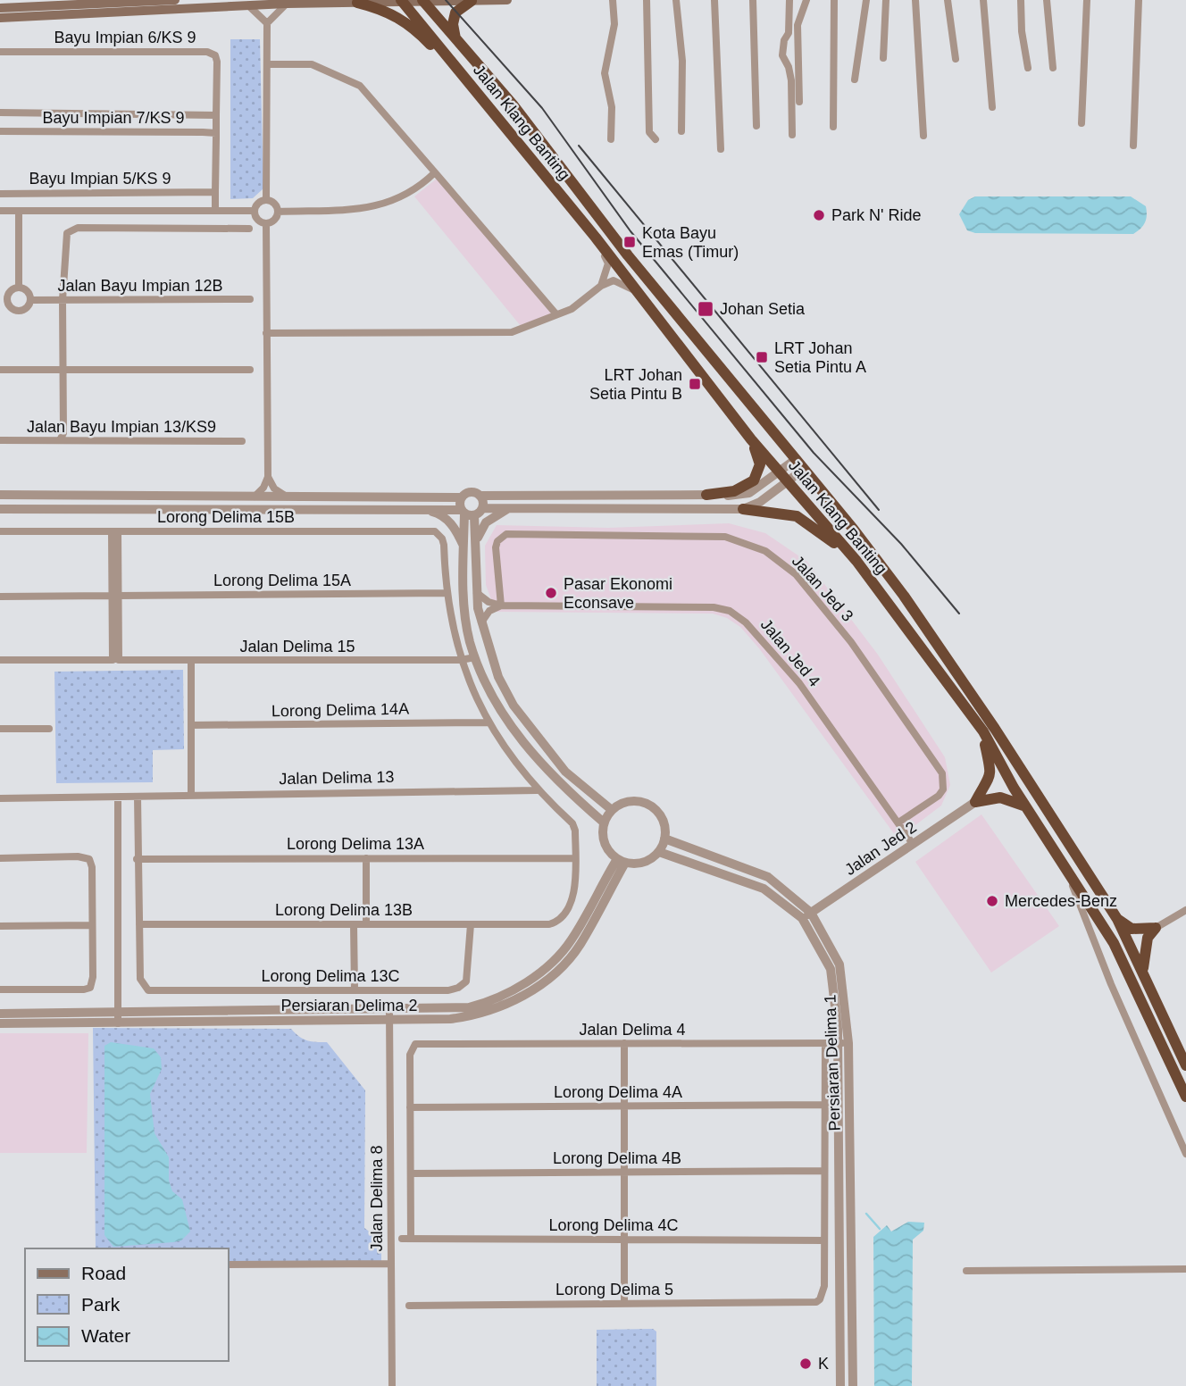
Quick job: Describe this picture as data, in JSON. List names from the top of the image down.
{
  "streets": {
    "highway": ["Jalan Klang Banting"],
    "street": [
      "Bayu Impian 6/KS 9",
      "Bayu Impian 7/KS 9",
      "Bayu Impian 5/KS 9",
      "Jalan Bayu Impian 12B",
      "Jalan Bayu Impian 13/KS9",
      "Lorong Delima 15B",
      "Lorong Delima 15A",
      "Jalan Jed 3",
      "Jalan Delima 15",
      "Jalan Jed 4",
      "Lorong Delima 14A",
      "Jalan Delima 13",
      "Lorong Delima 13A",
      "Jalan Jed 2",
      "Lorong Delima 13B",
      "Lorong Delima 13C",
      "Persiaran Delima 2",
      "Jalan Delima 4",
      "Persiaran Delima 1",
      "Lorong Delima 4A",
      "Lorong Delima 4B",
      "Jalan Delima 8",
      "Lorong Delima 4C",
      "Lorong Delima 5"
    ]
  },
  "crossings": [
    ["Lorong Delima 15B", "Lorong Delima 15A"],
    ["Jalan Jed 3", "Jalan Jed 4"],
    ["Jalan Jed 4", "Jalan Jed 2"],
    ["Lorong Delima 13A", "Lorong Delima 13B"],
    ["Jalan Jed 2", "Persiaran Delima 1"],
    ["Lorong Delima 13B", "Lorong Delima 13C"],
    ["Persiaran Delima 2", "Persiaran Delima 1"],
    ["Persiaran Delima 2", "Jalan Delima 8"],
    ["Jalan Delima 4", "Persiaran Delima 1"],
    ["Jalan Delima 4", "Lorong Delima 4A"],
    ["Lorong Delima 4C", "Lorong Delima 5"]
  ],
  "places": {
    "other": [
      "Park N' Ride",
      "Pasar Ekonomi Econsave",
      "Mercedes-Benz",
      "K"
    ],
    "transit": [
      "Kota Bayu Emas (Timur)",
      "Johan Setia",
      "LRT Johan Setia Pintu A",
      "LRT Johan Setia Pintu B"
    ]
  },
  "legend": ["Road", "Park", "Water"]
}
